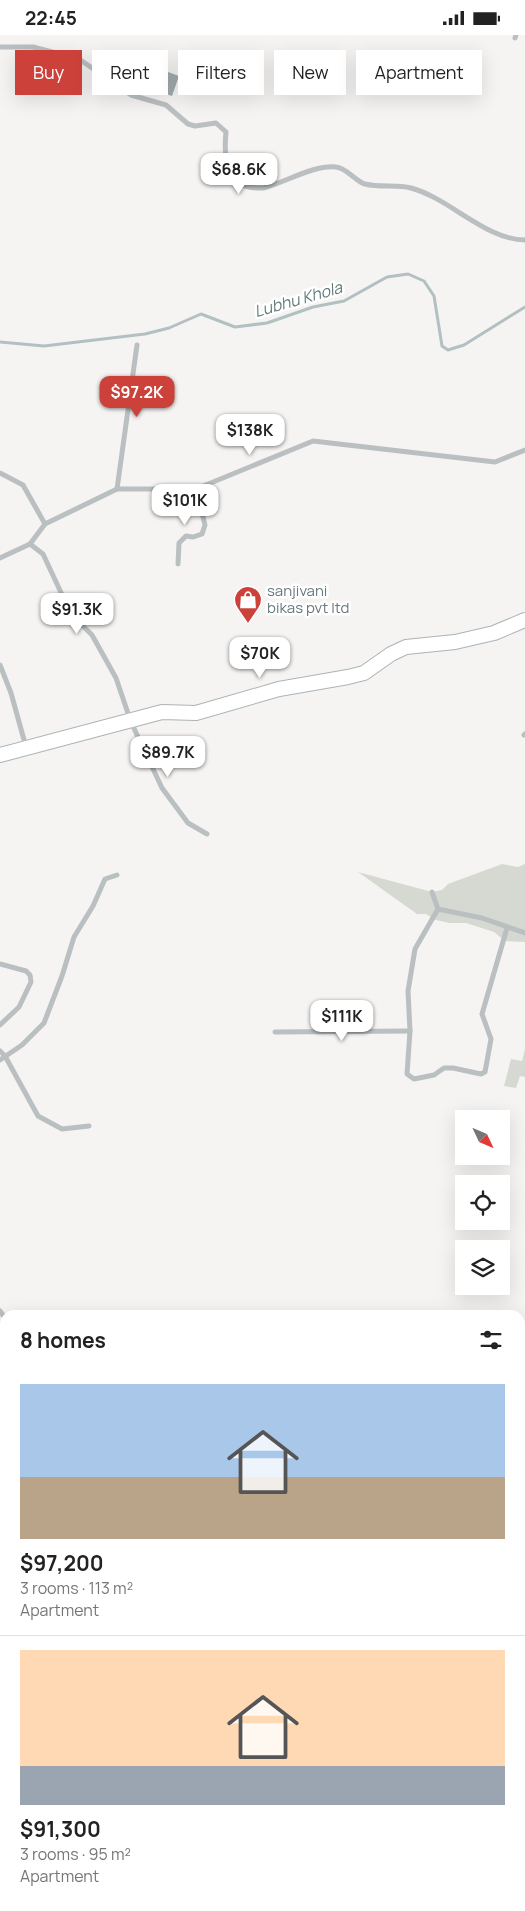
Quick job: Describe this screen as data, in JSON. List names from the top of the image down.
{
  "water": ["Lubhu Khola"],
  "places": {
    "shop": ["sanjivani bikas pvt ltd"]
  },
  "north": "bottom right",
  "page": {
    "status": "22:45",
    "chip": [
      "Buy",
      "Rent",
      "Filters",
      "New",
      "Apartment"
    ],
    "price": [
      "$68.6K",
      "$97.2K",
      "$138K",
      "$101K",
      "$91.3K",
      "$70K",
      "$89.7K",
      "$111K"
    ],
    "heading": "8 homes",
    "list": [
      {
        "name": "$97,200",
        "note": "3 rooms · 113 m² · Apartment"
      },
      {
        "name": "$91,300",
        "note": "3 rooms · 95 m² · Apartment"
      }
    ]
  }
}
